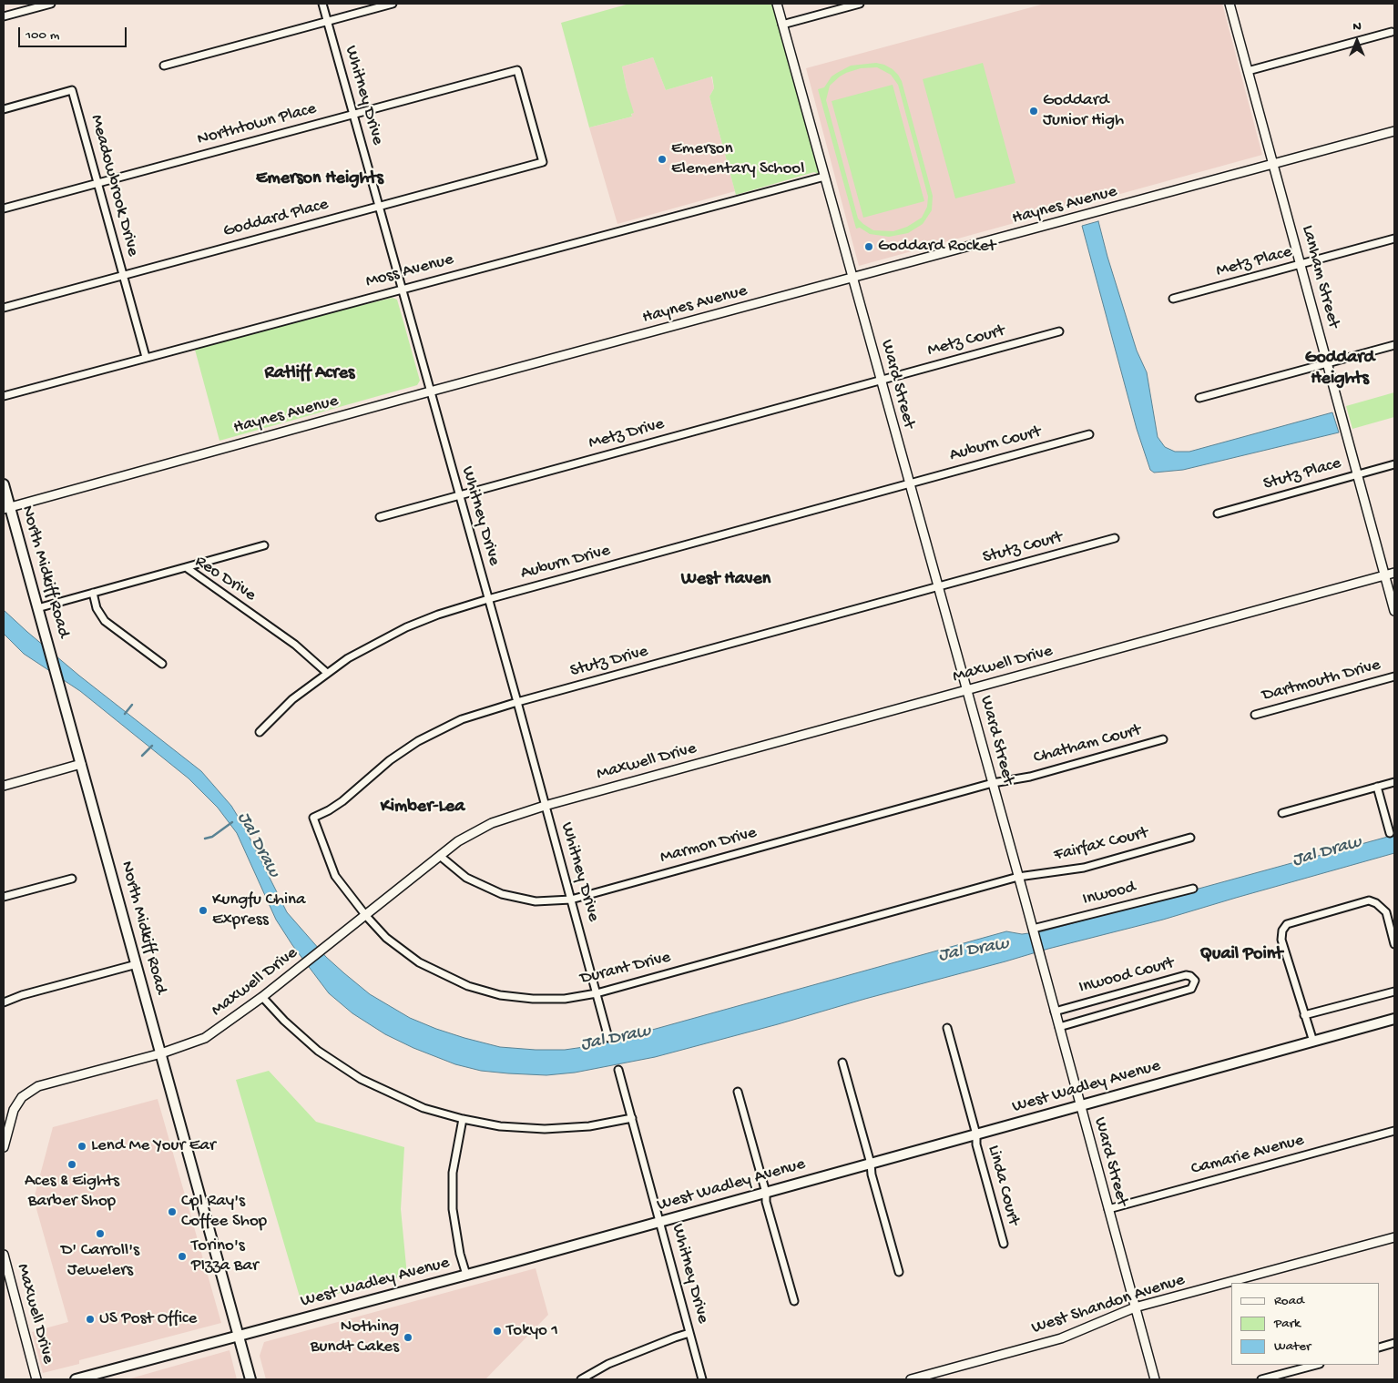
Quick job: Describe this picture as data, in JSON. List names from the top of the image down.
{
  "streets": {
    "main road": ["North Midkiff Road", "West Wadley Avenue"],
    "street": [
      "Whitney Drive",
      "Northtown Place",
      "Meadowbrook Drive",
      "Haynes Avenue",
      "Goddard Place",
      "Metz Place",
      "Moss Avenue",
      "Lanham Street",
      "Metz Court",
      "Ward Street",
      "Metz Drive",
      "Auburn Court",
      "Stutz Place",
      "Stutz Court",
      "Auburn Drive",
      "Reo Drive",
      "Stutz Drive",
      "Maxwell Drive",
      "Dartmouth Drive",
      "Chatham Court",
      "Fairfax Court",
      "Marmon Drive",
      "Inwood",
      "Durant Drive",
      "Inwood Court",
      "Camarie Avenue",
      "Linda Court",
      "West Shandon Avenue"
    ]
  },
  "crossings": [
    ["Whitney Drive", "Northtown Place"],
    ["Whitney Drive", "Haynes Avenue"],
    ["Whitney Drive", "Goddard Place"],
    ["Whitney Drive", "Moss Avenue"],
    ["Whitney Drive", "Metz Drive"],
    ["Whitney Drive", "Auburn Drive"],
    ["Whitney Drive", "Stutz Drive"],
    ["Whitney Drive", "Maxwell Drive"],
    ["Whitney Drive", "Marmon Drive"],
    ["Whitney Drive", "Durant Drive"],
    ["Whitney Drive", "West Wadley Avenue"],
    ["Northtown Place", "Meadowbrook Drive"],
    ["Northtown Place", "Goddard Place"],
    ["Meadowbrook Drive", "Goddard Place"],
    ["Meadowbrook Drive", "Moss Avenue"],
    ["Haynes Avenue", "Lanham Street"],
    ["Haynes Avenue", "Ward Street"],
    ["Haynes Avenue", "North Midkiff Road"],
    ["Metz Place", "Lanham Street"],
    ["Moss Avenue", "Ward Street"],
    ["Lanham Street", "Stutz Place"],
    ["Lanham Street", "Maxwell Drive"],
    ["Metz Court", "Ward Street"],
    ["Metz Court", "Metz Drive"],
    ["Ward Street", "Metz Drive"],
    ["Ward Street", "Auburn Court"],
    ["Ward Street", "Stutz Court"],
    ["Ward Street", "Auburn Drive"],
    ["Ward Street", "Stutz Drive"],
    ["Ward Street", "Maxwell Drive"],
    ["Ward Street", "Chatham Court"],
    ["Ward Street", "Fairfax Court"],
    ["Ward Street", "Marmon Drive"],
    ["Ward Street", "Inwood"],
    ["Ward Street", "Durant Drive"],
    ["Ward Street", "Inwood Court"],
    ["Ward Street", "West Wadley Avenue"],
    ["Ward Street", "Camarie Avenue"],
    ["Ward Street", "West Shandon Avenue"],
    ["Auburn Court", "Auburn Drive"],
    ["Stutz Court", "Stutz Drive"],
    ["Auburn Drive", "Reo Drive"],
    ["North Midkiff Road", "Reo Drive"],
    ["North Midkiff Road", "Maxwell Drive"],
    ["North Midkiff Road", "West Wadley Avenue"],
    ["Stutz Drive", "Durant Drive"],
    ["Maxwell Drive", "Marmon Drive"],
    ["Maxwell Drive", "Durant Drive"],
    ["Chatham Court", "Marmon Drive"],
    ["Fairfax Court", "Durant Drive"],
    ["West Wadley Avenue", "Linda Court"]
  ],
  "districts": [
    "Emerson Heights",
    "Goddard Heights",
    "Ratliff Acres",
    "West Haven",
    "Kimber-Lea",
    "Quail Point"
  ],
  "water": ["Jal Draw"],
  "places": [
    "Goddard Junior High",
    "Emerson Elementary School",
    "Goddard Rocket",
    "Kungfu China Express",
    "Lend Me Your Ear",
    "Aces & Eights Barber Shop",
    "Cpl Ray's Coffee Shop",
    "D' Carroll's Jewelers",
    "Torino's PIzza Bar",
    "US Post Office",
    "Tokyo 1",
    "Nothing Bundt Cakes"
  ],
  "legend": ["Road", "Park", "Water"],
  "scale_bar": "100 m",
  "north": "top"
}
